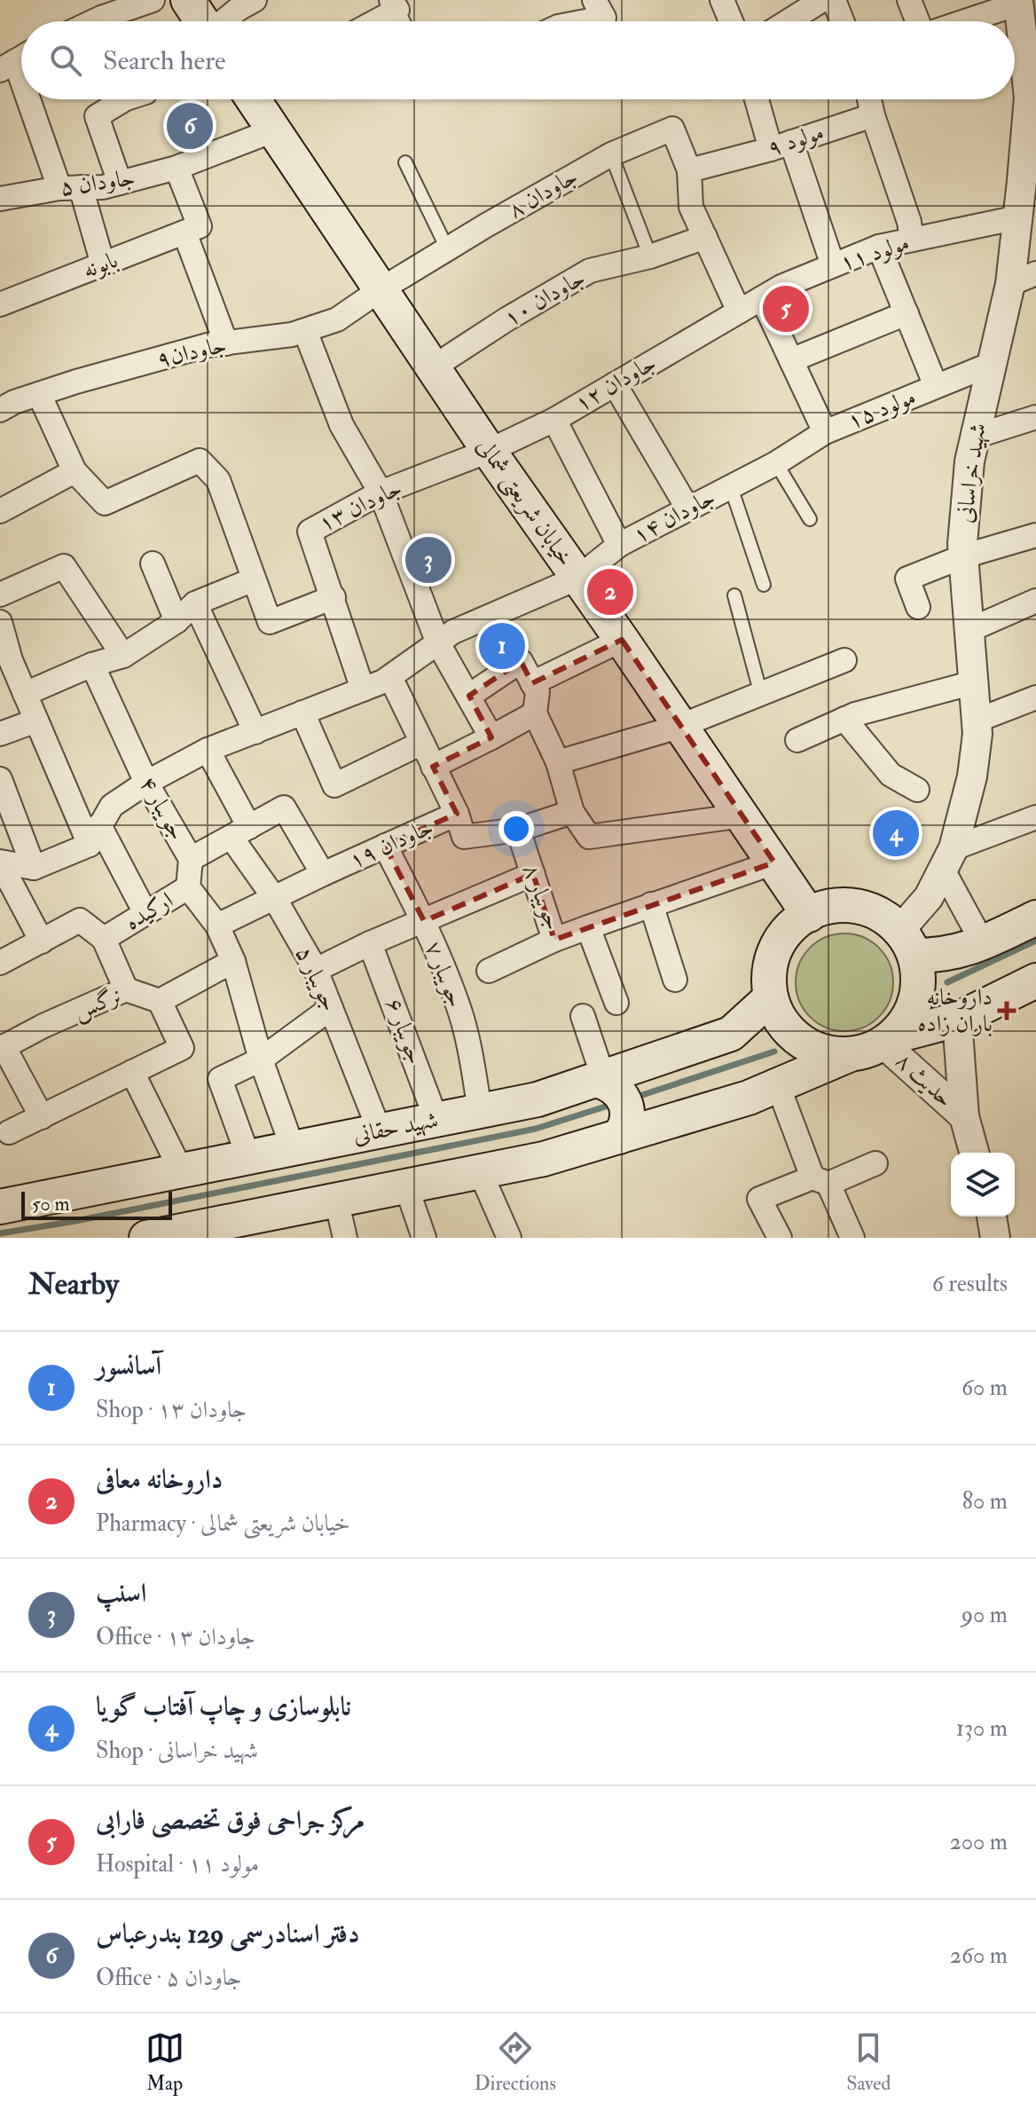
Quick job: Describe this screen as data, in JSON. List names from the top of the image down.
{
  "streets": {
    "main road": ["خیابان شریعتی شمالی", "شهید حقانی"],
    "street": [
      "مولود ۹",
      "جاودان ۵",
      "جاودان ۸",
      "مولود ۱۱",
      "بابونه",
      "جاودان ۱۰",
      "جاودان۹",
      "جاودان ۱۲",
      "مولود ۱۵",
      "شهید خراسانی",
      "جاودان ۱۳",
      "جاودان ۱۴",
      "جویبار ۴",
      "جاودان ۱۹",
      "جویبار ۸",
      "ارکیده",
      "جویبار ۷",
      "جویبار ۵",
      "نرگس",
      "جویبار ۶",
      "حدیث ۸"
    ]
  },
  "crossings": [
    ["مولود ۹", "جاودان ۸"],
    ["جاودان ۵", "خیابان شریعتی شمالی"],
    ["جاودان ۸", "جاودان۹"],
    ["جاودان ۸", "خیابان شریعتی شمالی"],
    ["مولود ۱۱", "جاودان ۱۲"],
    ["مولود ۱۱", "شهید خراسانی"],
    ["جاودان ۱۰", "خیابان شریعتی شمالی"],
    ["جاودان۹", "خیابان شریعتی شمالی"],
    ["جاودان ۱۲", "خیابان شریعتی شمالی"],
    ["جاودان ۱۲", "جاودان ۱۳"],
    ["مولود ۱۵", "شهید خراسانی"],
    ["مولود ۱۵", "جاودان ۱۴"],
    ["شهید خراسانی", "خیابان شریعتی شمالی"],
    ["شهید خراسانی", "حدیث ۸"],
    ["شهید خراسانی", "شهید حقانی"],
    ["خیابان شریعتی شمالی", "جاودان ۱۳"],
    ["خیابان شریعتی شمالی", "جاودان ۱۴"],
    ["خیابان شریعتی شمالی", "حدیث ۸"],
    ["خیابان شریعتی شمالی", "شهید حقانی"],
    ["جویبار ۴", "ارکیده"],
    ["جاودان ۱۹", "جویبار ۸"],
    ["جاودان ۱۹", "جویبار ۷"],
    ["جاودان ۱۹", "جویبار ۵"],
    ["جویبار ۷", "شهید حقانی"],
    ["جویبار ۵", "شهید حقانی"],
    ["جویبار ۶", "شهید حقانی"],
    ["حدیث ۸", "شهید حقانی"]
  ],
  "places": {
    "health": ["داروخانه باران زاده"]
  },
  "scale_bar": "50 m",
  "page": {
    "search": "Search here",
    "pins": [
      "6",
      "5",
      "3",
      "2",
      "1",
      "4"
    ],
    "scale": "50 m",
    "heading": ["Nearby", "6 results"],
    "list": [
      {
        "mark": "1",
        "name": "آسانسور",
        "note": "Shop · جاودان ۱۳",
        "value": "60 m"
      },
      {
        "mark": "2",
        "name": "داروخانه معافی",
        "note": "Pharmacy · خیابان شریعتی شمالی",
        "value": "80 m"
      },
      {
        "mark": "3",
        "name": "اسنپ",
        "note": "Office · جاودان ۱۳",
        "value": "90 m"
      },
      {
        "mark": "4",
        "name": "نابلوسازی و چاپ آفتاب گویا",
        "note": "Shop · شهید خراسانی",
        "value": "130 m"
      },
      {
        "mark": "5",
        "name": "مرکز جراحی فوق تخصصی فارابی",
        "note": "Hospital · مولود ۱۱",
        "value": "200 m"
      },
      {
        "mark": "6",
        "name": "دفتر اسنادرسمی 129 بندرعباس",
        "note": "Office · جاودان ۵",
        "value": "260 m"
      }
    ],
    "nav": ["Map", "Directions", "Saved"]
  }
}
